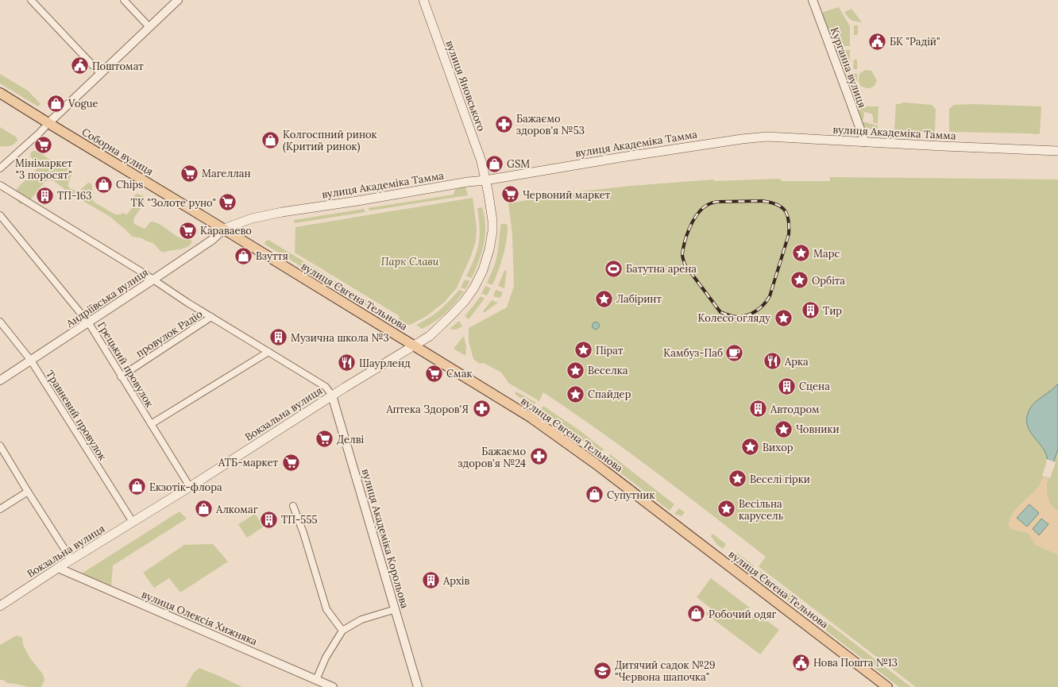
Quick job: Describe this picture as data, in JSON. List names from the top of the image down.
{
  "streets": {
    "main road": [
      "вулиця Яновського",
      "вулиця Академіка Тамма",
      "Соборна вулиця",
      "вулиця Євгена Тельнова",
      "Вокзальна вулиця"
    ],
    "street": [
      "Курганна вулиця",
      "Андріївська вулиця",
      "провулок Радіо",
      "Грецький провулок",
      "Травневий провулок",
      "вулиця Академіка Корольова",
      "вулиця Олексія Хижняка"
    ]
  },
  "crossings": [
    ["Курганна вулиця", "вулиця Академіка Тамма"],
    ["вулиця Яновського", "вулиця Академіка Тамма"],
    ["вулиця Яновського", "Вокзальна вулиця"],
    ["вулиця Академіка Тамма", "Соборна вулиця"],
    ["вулиця Академіка Тамма", "вулиця Євгена Тельнова"],
    ["вулиця Академіка Тамма", "Андріївська вулиця"],
    ["вулиця Академіка Тамма", "Вокзальна вулиця"],
    ["Соборна вулиця", "вулиця Євгена Тельнова"],
    ["Соборна вулиця", "Андріївська вулиця"],
    ["вулиця Євгена Тельнова", "Андріївська вулиця"],
    ["вулиця Євгена Тельнова", "Вокзальна вулиця"],
    ["Андріївська вулиця", "Грецький провулок"],
    ["Андріївська вулиця", "Травневий провулок"],
    ["провулок Радіо", "Грецький провулок"],
    ["Грецький провулок", "Вокзальна вулиця"],
    ["Вокзальна вулиця", "Травневий провулок"],
    ["Вокзальна вулиця", "вулиця Академіка Корольова"],
    ["Вокзальна вулиця", "вулиця Олексія Хижняка"]
  ],
  "parks": ["Парк Слави"],
  "places": {
    "public building": ["БК \"Радій\"", "Поштомат", "Нова Пошта №13"],
    "shop": [
      "Vogue",
      "Колгоспний ринок (Критий ринок)",
      "GSM",
      "Chips",
      "Взуття",
      "Екзотік-флора",
      "Супутник",
      "Алкомаг",
      "Робочий одяг"
    ],
    "pharmacy": ["Бажаємо здоров'я №53", "Аптека Здоров'Я", "Бажаємо здоров'я №24"],
    "supermarket": [
      "Мінімаркет \"3 поросят\"",
      "Магеллан",
      "Червоний маркет",
      "ТК \"Золоте руно\"",
      "Караваево",
      "Смак",
      "Делві",
      "АТБ-маркет"
    ],
    "building": [
      "ТП-163",
      "Тир",
      "Музична школа №3",
      "Сцена",
      "Автодром",
      "ТП-555",
      "Архів"
    ],
    "place": [
      "Марс",
      "Орбіта",
      "Лабіринт",
      "Колесо огляду",
      "Пірат",
      "Веселка",
      "Спайдер",
      "Човники",
      "Вихор",
      "Веселі гірки",
      "Весільна карусель"
    ],
    "sports": ["Батутна арена"],
    "cafe": ["Камбуз-Паб"],
    "restaurant": ["Арка", "Шаурленд"],
    "school or university": ["Дитячий садок №29 \"Червона шапочка\""]
  }
}
